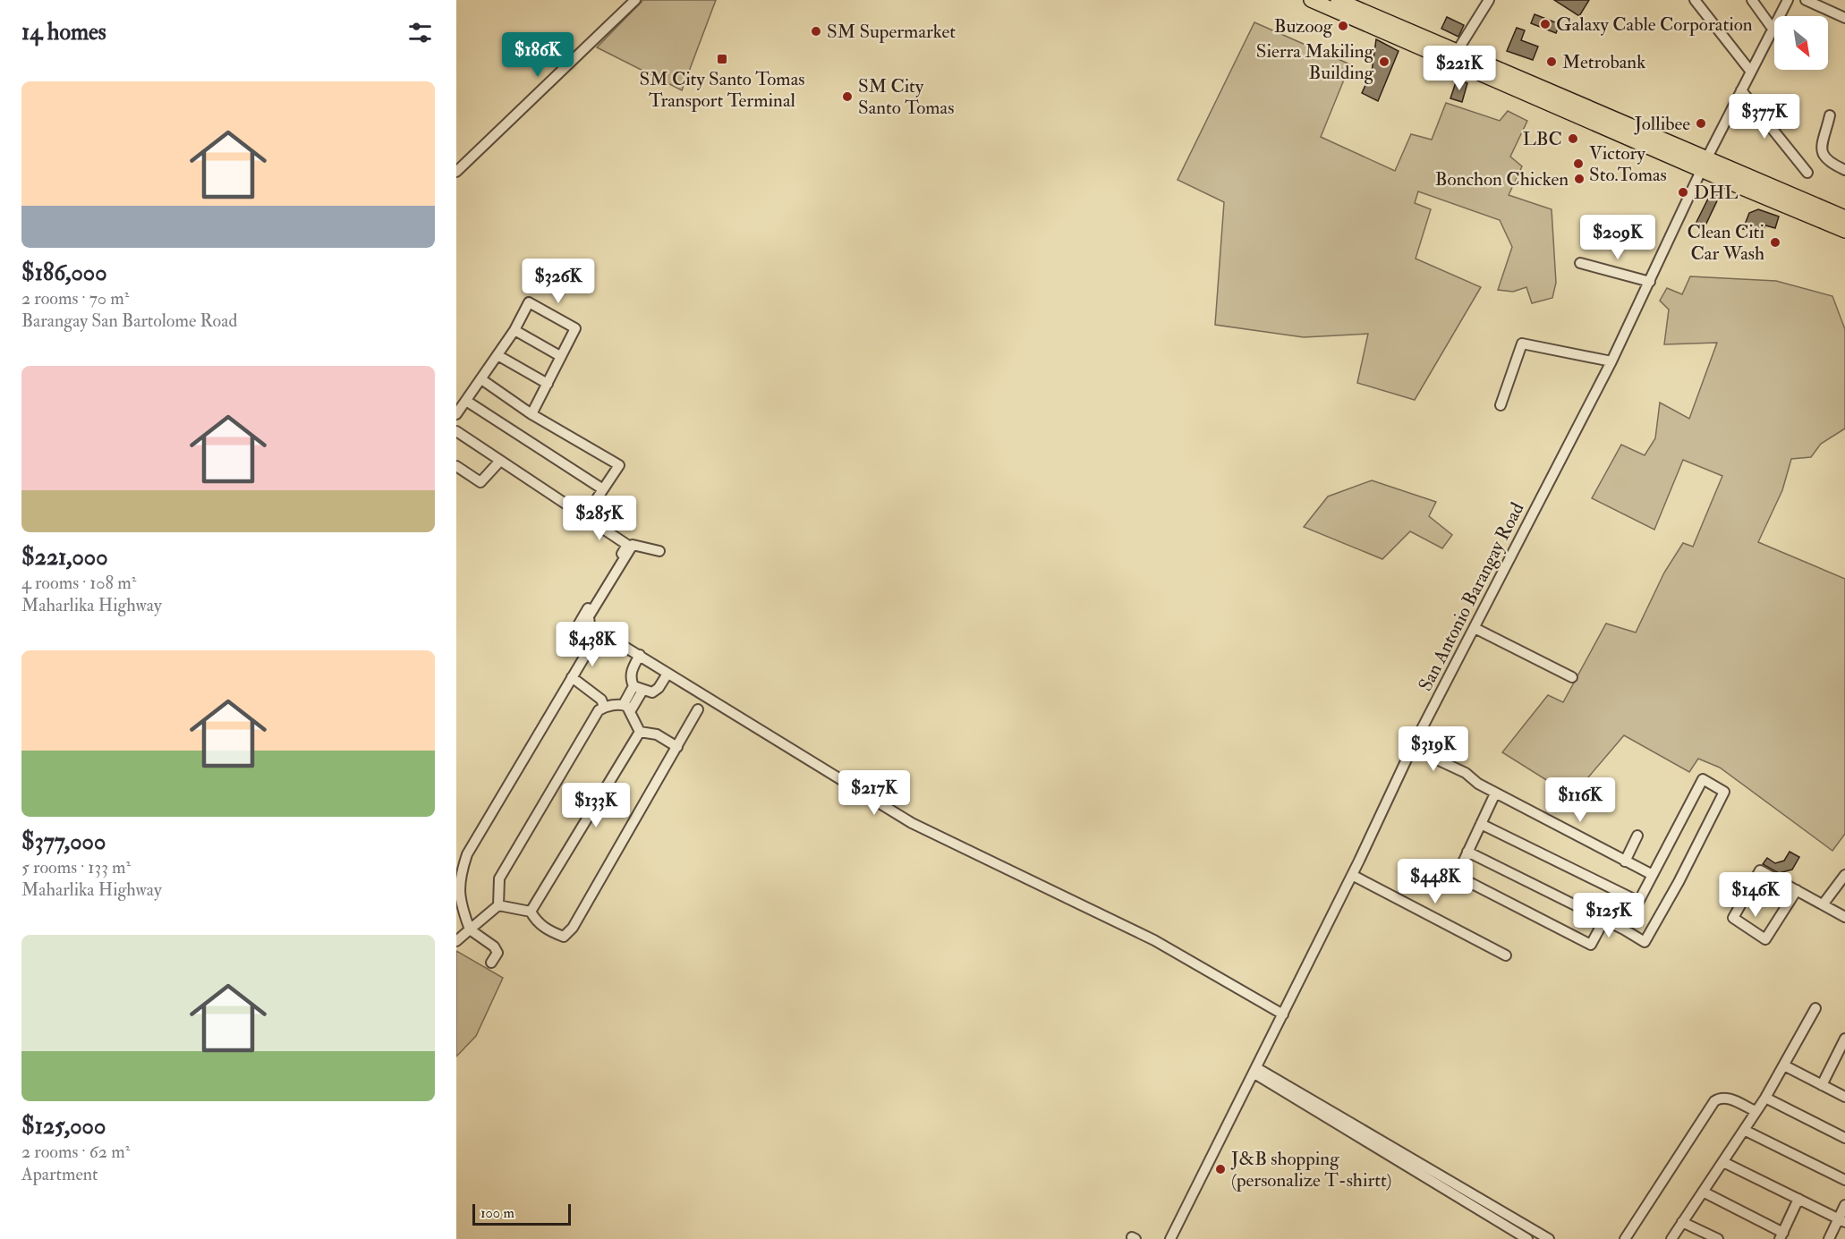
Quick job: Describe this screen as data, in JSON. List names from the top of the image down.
{
  "streets": {
    "street": ["San Antonio Barangay Road"]
  },
  "places": {
    "other": [
      "Galaxy Cable Corporation",
      "Buzoog",
      "SM Supermarket",
      "Sierra Makiling Building",
      "Metrobank",
      "SM City Santo Tomas",
      "Jollibee",
      "LBC",
      "Victory Sto.Tomas",
      "Bonchon Chicken",
      "DHL",
      "Clean Citi Car Wash",
      "J&B shopping (personalize T-shirtt)"
    ],
    "transit": ["SM City Santo Tomas Transport Terminal"]
  },
  "scale_bar": "100 m",
  "north": "bottom right",
  "page": {
    "heading": "14 homes",
    "price": [
      "$186K",
      "$221K",
      "$377K",
      "$209K",
      "$326K",
      "$285K",
      "$438K",
      "$319K",
      "$217K",
      "$116K",
      "$133K",
      "$448K",
      "$146K",
      "$125K"
    ],
    "list": [
      {
        "name": "$186,000",
        "note": "2 rooms · 70 m² · Barangay San Bartolome Road"
      },
      {
        "name": "$221,000",
        "note": "4 rooms · 108 m² · Maharlika Highway"
      },
      {
        "name": "$377,000",
        "note": "5 rooms · 133 m² · Maharlika Highway"
      },
      {
        "name": "$125,000",
        "note": "2 rooms · 62 m² · Apartment"
      }
    ],
    "scale": "100 m"
  }
}
